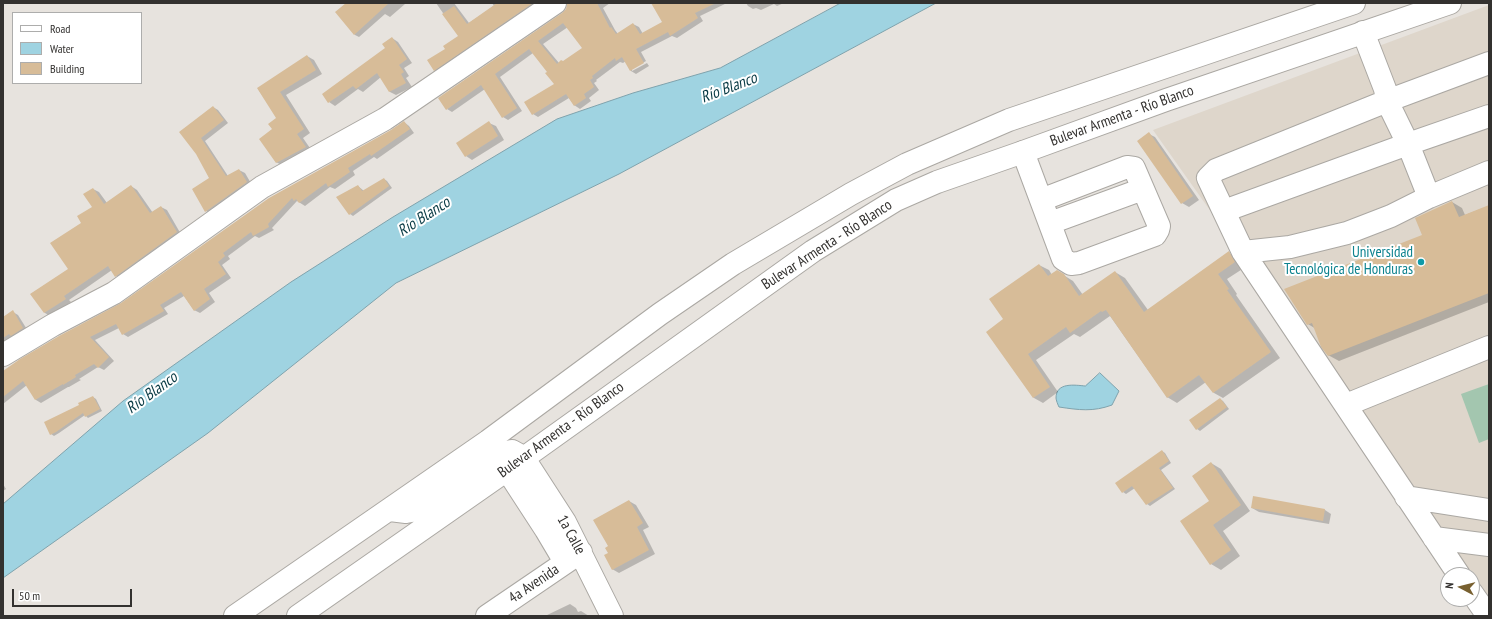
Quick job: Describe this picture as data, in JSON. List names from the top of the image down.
{
  "streets": {
    "main road": ["Bulevar Armenta - Río Blanco", "1a Calle", "4a Avenida"]
  },
  "crossings": [
    ["Bulevar Armenta - Río Blanco", "1a Calle"],
    ["1a Calle", "4a Avenida"]
  ],
  "water": ["Río Blanco"],
  "places": ["Universidad Tecnológica de Honduras"],
  "legend": ["Road", "Water", "Building"],
  "scale_bar": "50 m",
  "north": "left"
}
